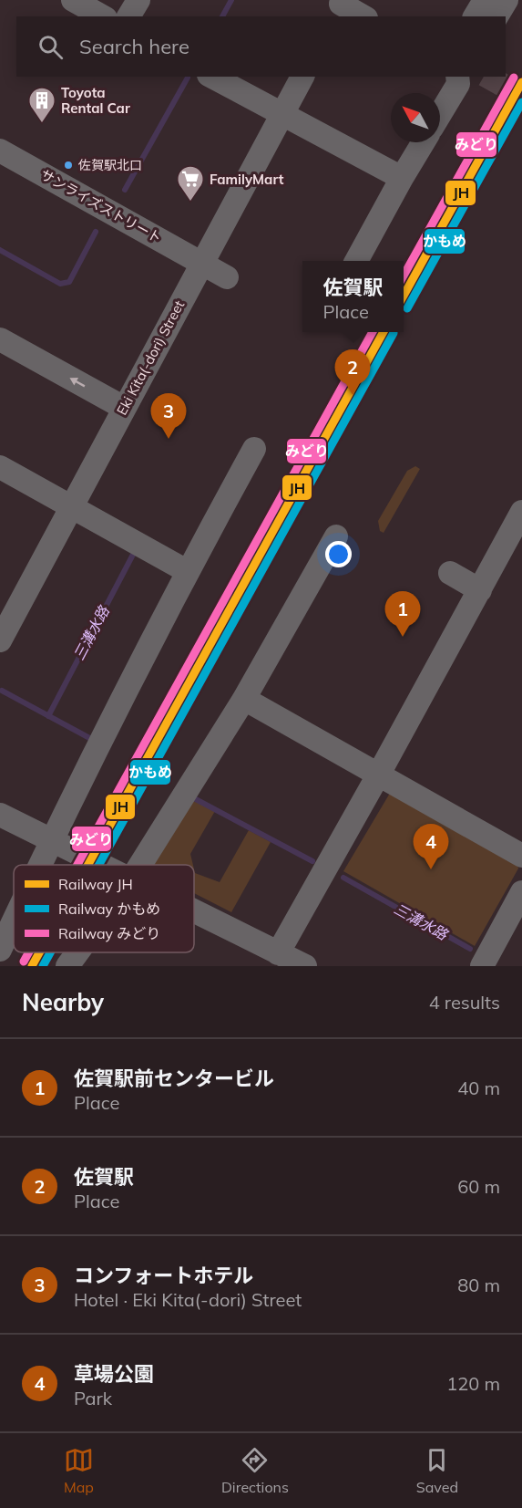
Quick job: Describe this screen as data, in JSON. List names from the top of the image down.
{
  "streets": {
    "street": ["サンライズストリート", "Eki Kita(-dori) Street"]
  },
  "crossings": [
    ["サンライズストリート", "Eki Kita(-dori) Street"]
  ],
  "water": ["三溝水路"],
  "places": {
    "building": ["Toyota Rental Car"],
    "other": ["佐賀駅北口"],
    "supermarket": ["FamilyMart"]
  },
  "lines": ["rail line みどり", "rail line JH", "rail line かもめ"],
  "legend": ["Railway JH", "Railway かもめ", "Railway みどり"],
  "north": "top left",
  "page": {
    "search": "Search here",
    "popup": ["佐賀駅", "Place"],
    "pins": [
      "2",
      "3",
      "1",
      "4"
    ],
    "heading": ["Nearby", "4 results"],
    "list": [
      {
        "mark": "1",
        "name": "佐賀駅前センタービル",
        "note": "Place",
        "value": "40 m"
      },
      {
        "mark": "2",
        "name": "佐賀駅",
        "note": "Place",
        "value": "60 m"
      },
      {
        "mark": "3",
        "name": "コンフォートホテル",
        "note": "Hotel · Eki Kita(-dori) Street",
        "value": "80 m"
      },
      {
        "mark": "4",
        "name": "草場公園",
        "note": "Park",
        "value": "120 m"
      }
    ],
    "nav": ["Map", "Directions", "Saved"]
  }
}
